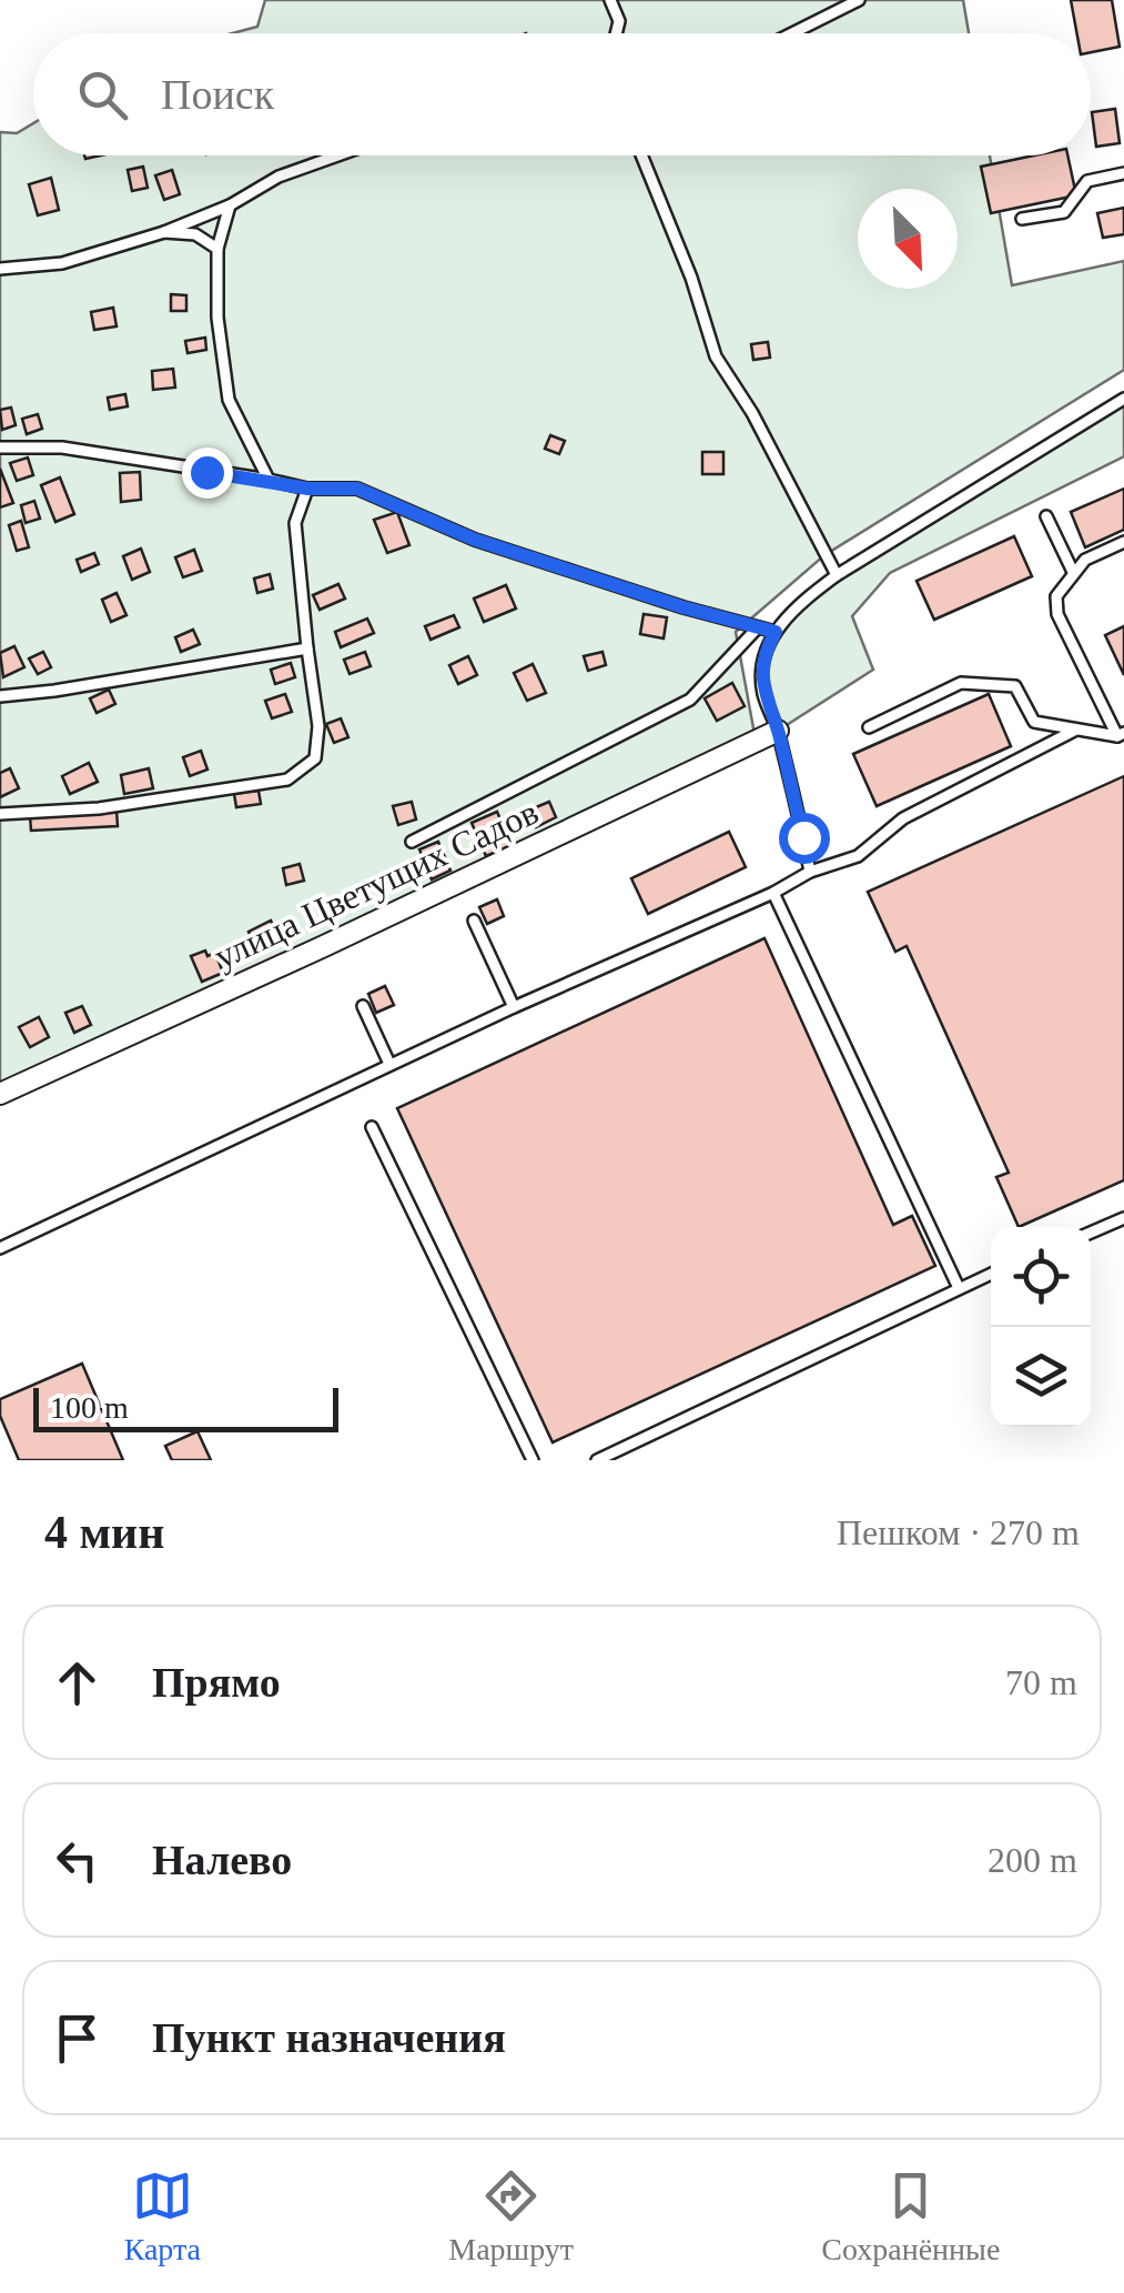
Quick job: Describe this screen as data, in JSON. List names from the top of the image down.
{
  "streets": {
    "street": ["улица Цветущих Садов"]
  },
  "scale_bar": "100 m",
  "north": "bottom right",
  "page": {
    "search": "Поиск",
    "scale": "100 m",
    "heading": ["4 мин", "Пешком · 270 m"],
    "list": [
      ["Прямо", "70 m"],
      ["Налево", "200 m"],
      "Пункт назначения"
    ],
    "nav": ["Карта", "Маршрут", "Сохранённые"]
  }
}
